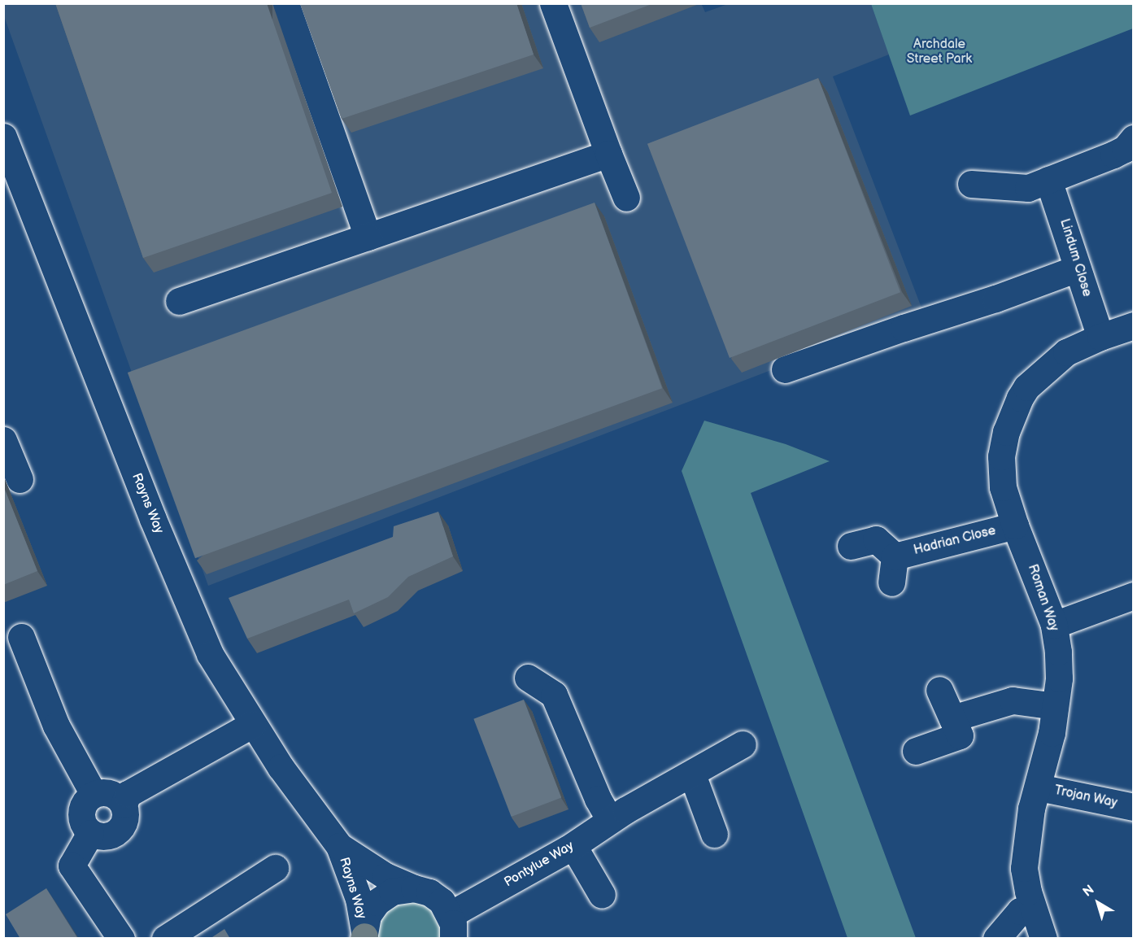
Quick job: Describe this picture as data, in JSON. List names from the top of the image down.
{
  "streets": {
    "street": [
      "Lindum Close",
      "Rayns Way",
      "Hadrian Close",
      "Roman Way",
      "Trojan Way",
      "Pontylue Way"
    ]
  },
  "crossings": [
    ["Lindum Close", "Roman Way"],
    ["Rayns Way", "Pontylue Way"],
    ["Hadrian Close", "Roman Way"],
    ["Roman Way", "Trojan Way"]
  ],
  "parks": ["Archdale Street Park"],
  "north": "top left"
}
